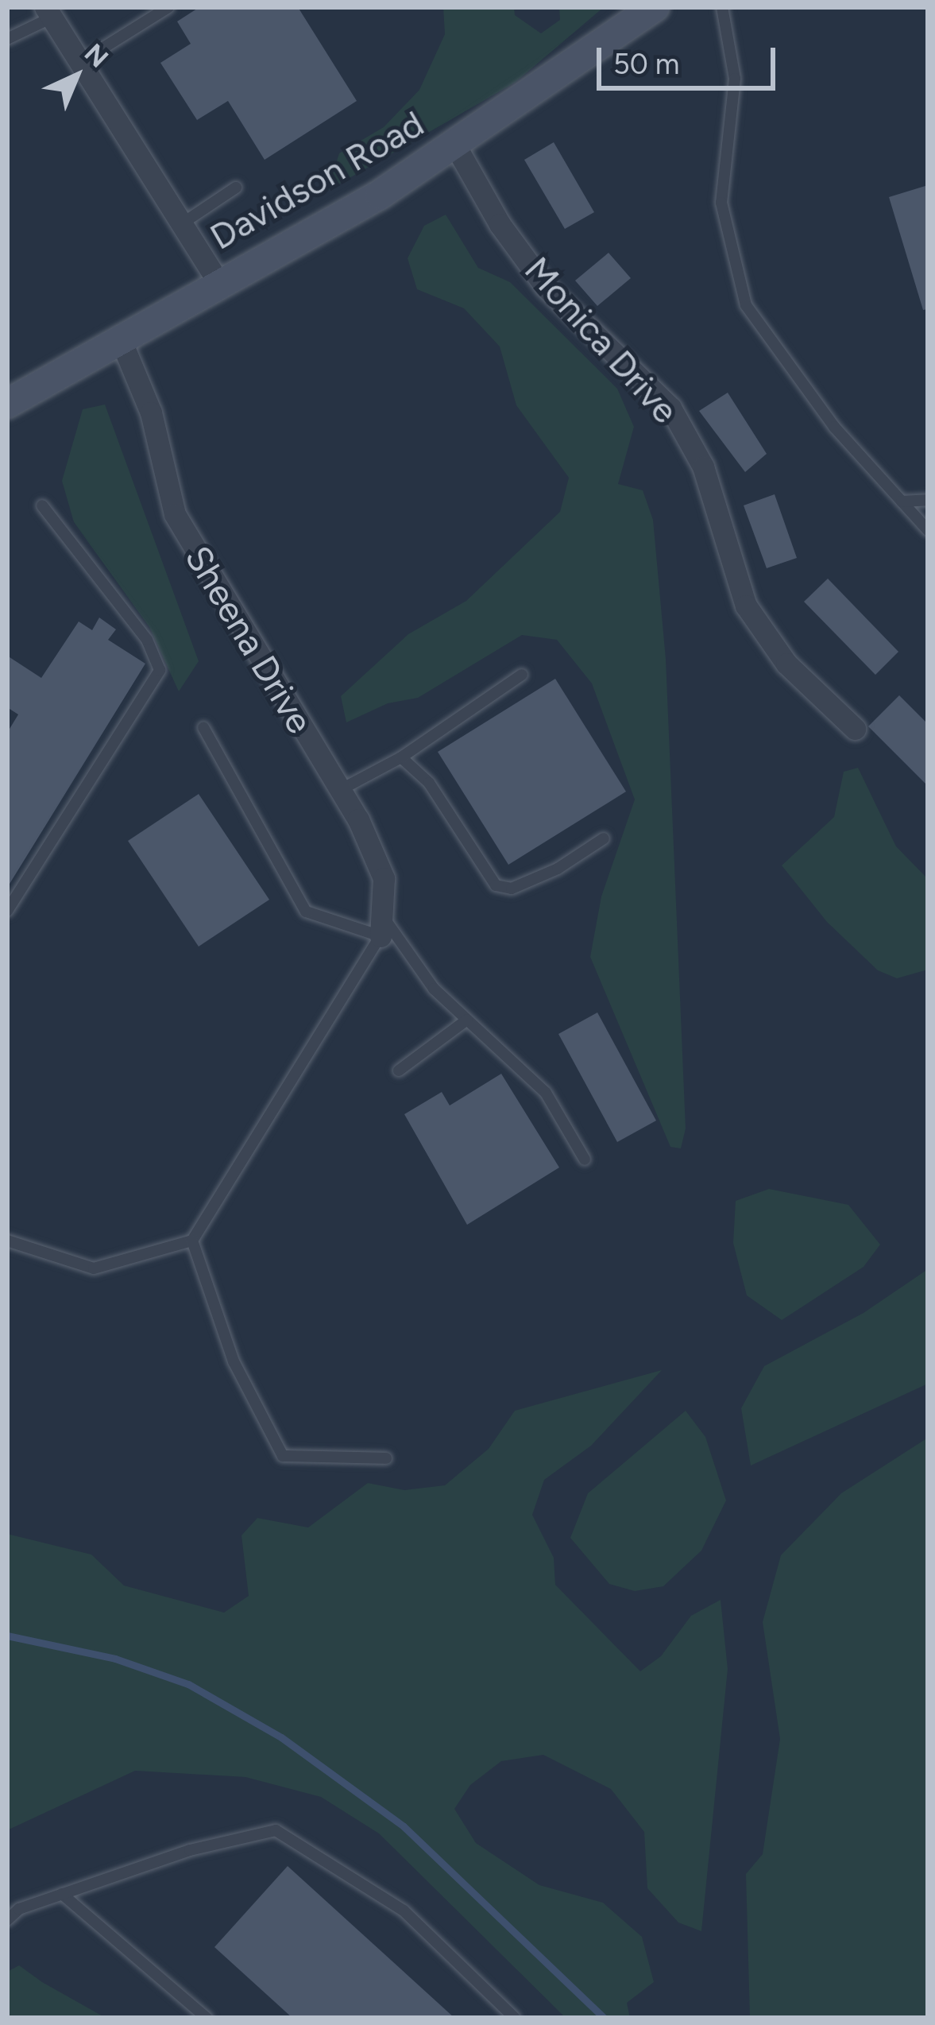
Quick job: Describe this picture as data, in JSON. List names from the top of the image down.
{
  "streets": {
    "street": ["Davidson Road", "Monica Drive", "Sheena Drive"]
  },
  "crossings": [
    ["Davidson Road", "Monica Drive"],
    ["Davidson Road", "Sheena Drive"]
  ],
  "scale_bar": "50 m",
  "north": "top right"
}
